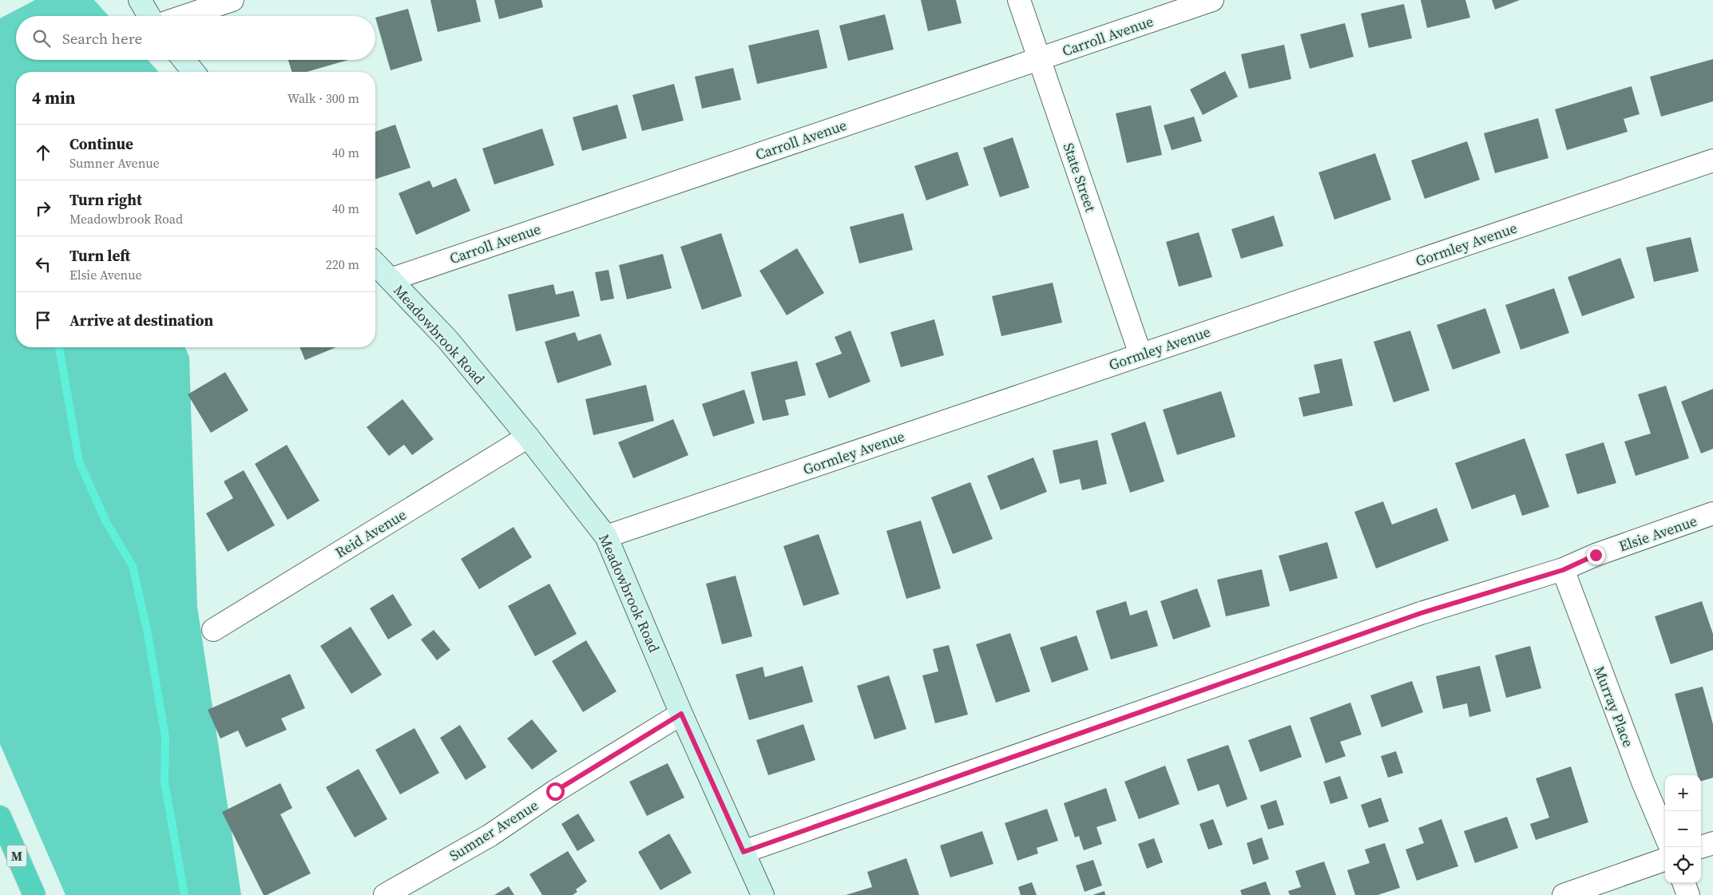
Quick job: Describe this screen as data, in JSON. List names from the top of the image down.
{
  "streets": {
    "highway": ["M"],
    "street": [
      "Carroll Avenue",
      "State Street",
      "Gormley Avenue",
      "Meadowbrook Road",
      "Reid Avenue",
      "Elsie Avenue",
      "Murray Place",
      "Sumner Avenue"
    ]
  },
  "crossings": [
    ["Carroll Avenue", "State Street"],
    ["Carroll Avenue", "Meadowbrook Road"],
    ["State Street", "Gormley Avenue"],
    ["Gormley Avenue", "Meadowbrook Road"],
    ["Meadowbrook Road", "Reid Avenue"],
    ["Meadowbrook Road", "Elsie Avenue"],
    ["Meadowbrook Road", "Sumner Avenue"],
    ["Elsie Avenue", "Murray Place"]
  ],
  "page": {
    "search": "Search here",
    "heading": ["4 min", "Walk · 300 m"],
    "list": [
      ["Continue", "Sumner Avenue", "40 m"],
      ["Turn right", "Meadowbrook Road", "40 m"],
      ["Turn left", "Elsie Avenue", "220 m"],
      "Arrive at destination"
    ],
    "map_buttons": ["+", "−"]
  }
}
